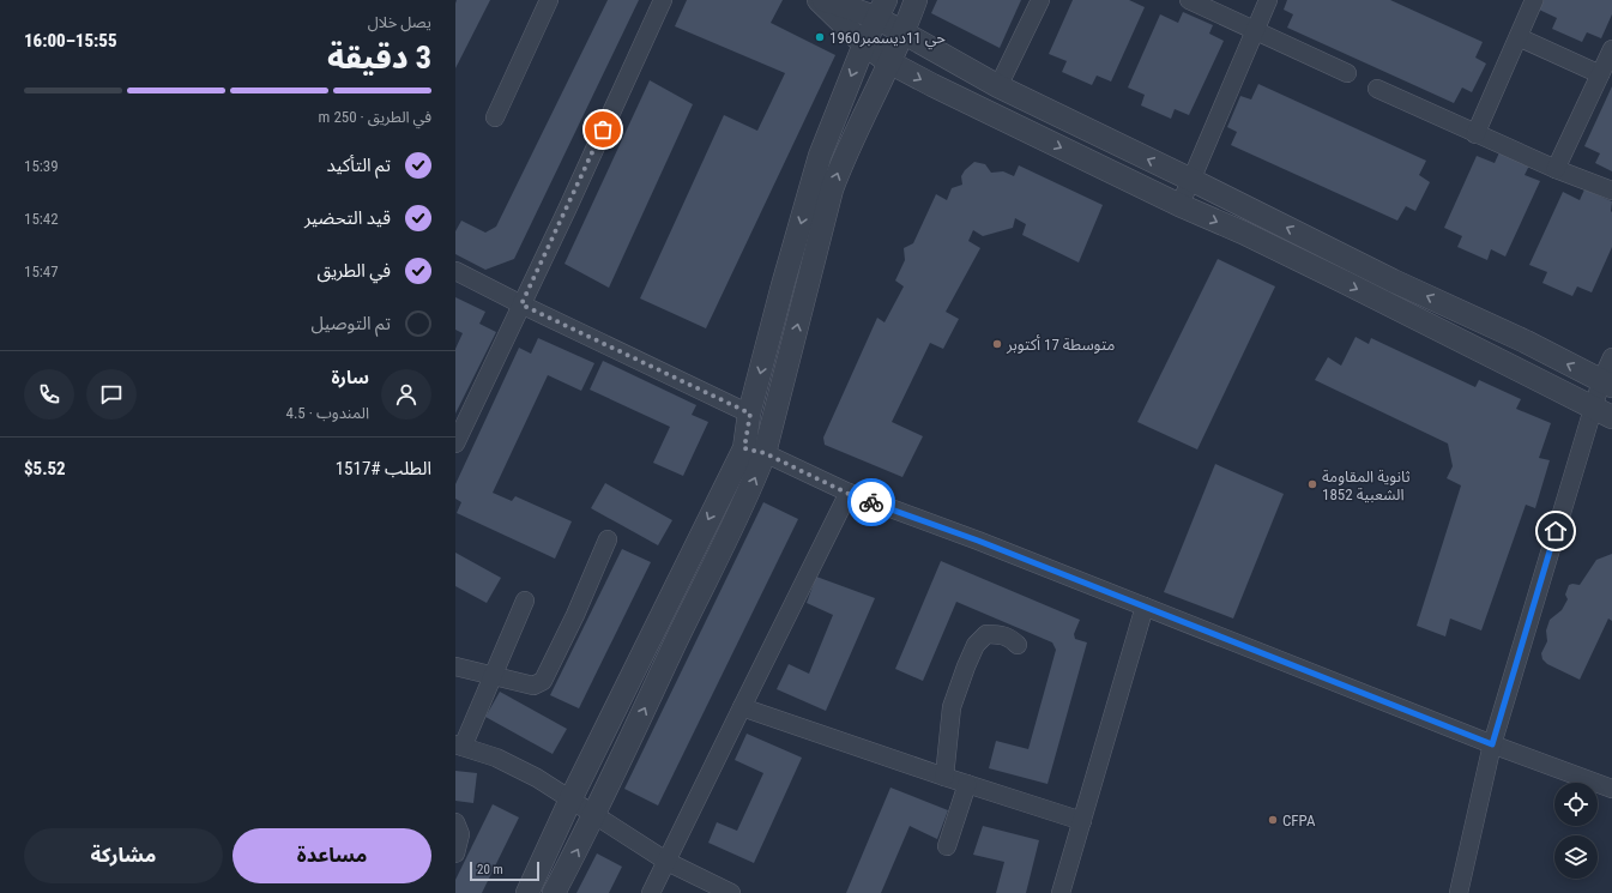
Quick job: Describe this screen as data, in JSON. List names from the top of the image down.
{
  "places": [
    "حي 11ديسمبر1960",
    "متوسطة 17 أكتوبر",
    "ثانوية المقاومة الشعبية 1852",
    "CFPA"
  ],
  "scale_bar": "20 m",
  "page": {
    "heading": ["3 دقيقة", "يصل خلال", "15:55–16:00"],
    "panel": [
      "سارة",
      "المندوب · 4.5",
      "الطلب #1517",
      "$5.52"
    ],
    "bar": "في الطريق · 250 m",
    "list": [
      ["تم التأكيد", "15:39"],
      ["قيد التحضير", "15:42"],
      ["في الطريق", "15:47"],
      "تم التوصيل"
    ],
    "buttons": ["مساعدة", "مشاركة"],
    "scale": "20 m"
  }
}
